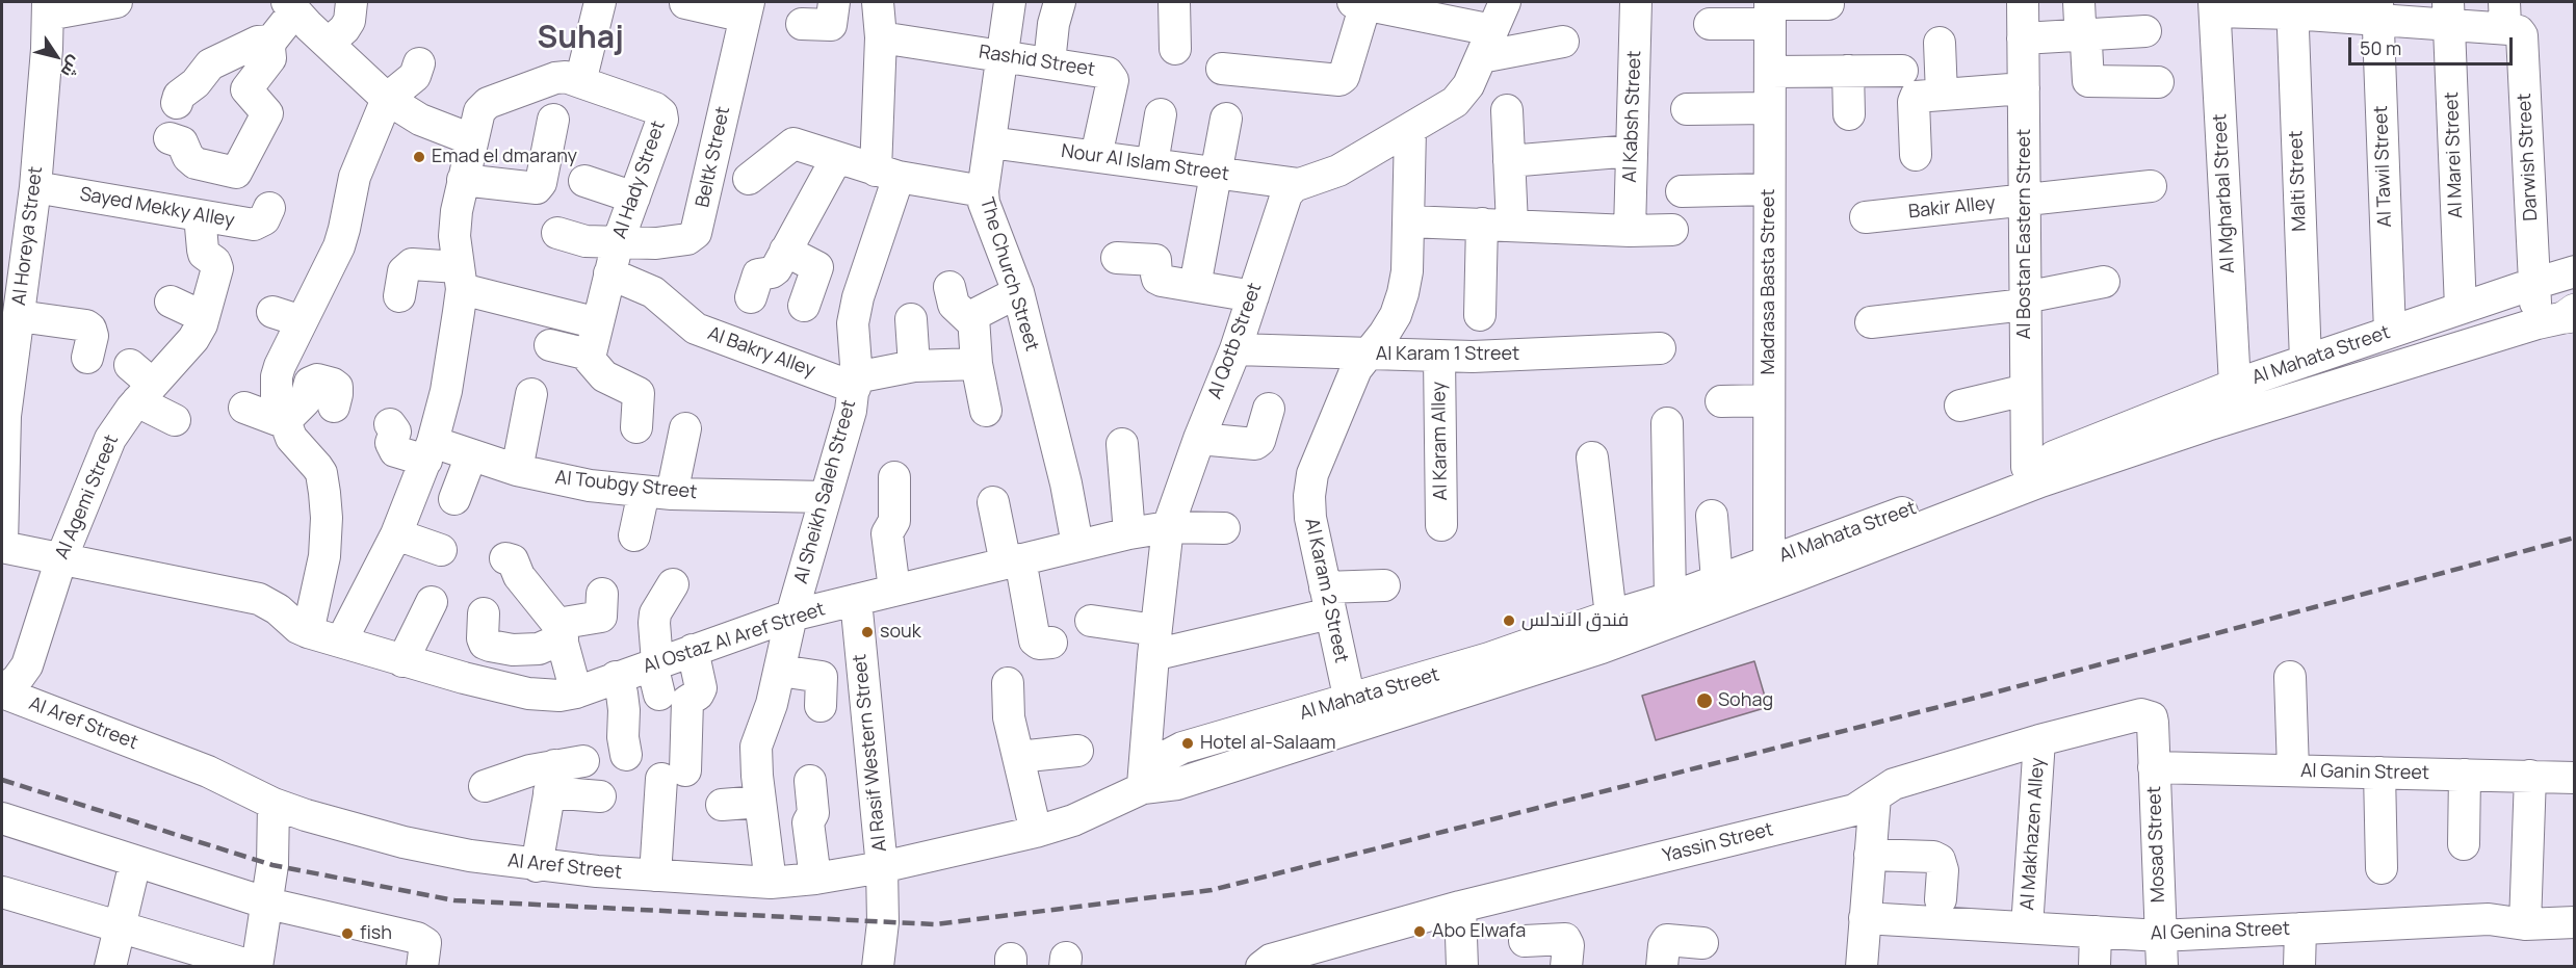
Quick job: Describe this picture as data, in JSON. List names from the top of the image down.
{
  "streets": {
    "street": [
      "Rashid Street",
      "Al Kabsh Street",
      "Al Marei Street",
      "Beltk Street",
      "Darwish Street",
      "Nour Al Islam Street",
      "Al Tawil Street",
      "Al Hady Street",
      "Malti Street",
      "Al Mgharbal Street",
      "Sayed Mekky Alley",
      "Bakir Alley",
      "Al Bostan Eastern Street",
      "Al Horeya Street",
      "The Church Street",
      "Madrasa Basta Street",
      "Al Qotb Street",
      "Al Bakry Alley",
      "Al Karam 1 Street",
      "Al Mahata Street",
      "Al Karam Alley",
      "Al Toubgy Street",
      "Al Sheikh Saleh Street",
      "Al Agemi Street",
      "Al Karam 2 Street",
      "Al Ostaz Al Aref Street",
      "Al Aref Street",
      "Al Rasif Western Street",
      "Al Ganin Street",
      "Al Makhazen Alley",
      "Yassin Street",
      "Mosad Street",
      "Al Genina Street"
    ]
  },
  "crossings": [
    ["Rashid Street", "Nour Al Islam Street"],
    ["Rashid Street", "The Church Street"],
    ["Rashid Street", "Al Sheikh Saleh Street"],
    ["Al Marei Street", "Al Mahata Street"],
    ["Beltk Street", "Al Hady Street"],
    ["Darwish Street", "Al Mahata Street"],
    ["Nour Al Islam Street", "The Church Street"],
    ["Nour Al Islam Street", "Al Qotb Street"],
    ["Al Tawil Street", "Al Mahata Street"],
    ["Al Hady Street", "Al Bakry Alley"],
    ["Al Hady Street", "Al Toubgy Street"],
    ["Al Hady Street", "Al Ostaz Al Aref Street"],
    ["Malti Street", "Al Mahata Street"],
    ["Al Mgharbal Street", "Al Mahata Street"],
    ["Sayed Mekky Alley", "Al Horeya Street"],
    ["Sayed Mekky Alley", "Al Agemi Street"],
    ["Bakir Alley", "Al Bostan Eastern Street"],
    ["Al Bostan Eastern Street", "Al Mahata Street"],
    ["The Church Street", "Al Ostaz Al Aref Street"],
    ["Madrasa Basta Street", "Al Mahata Street"],
    ["Al Qotb Street", "Al Karam 1 Street"],
    ["Al Qotb Street", "Al Mahata Street"],
    ["Al Qotb Street", "Al Ostaz Al Aref Street"],
    ["Al Qotb Street", "Al Aref Street"],
    ["Al Bakry Alley", "Al Sheikh Saleh Street"],
    ["Al Karam 1 Street", "Al Karam Alley"],
    ["Al Karam 1 Street", "Al Karam 2 Street"],
    ["Al Mahata Street", "Al Karam 2 Street"],
    ["Al Mahata Street", "Al Aref Street"],
    ["Al Toubgy Street", "Al Sheikh Saleh Street"],
    ["Al Sheikh Saleh Street", "Al Ostaz Al Aref Street"],
    ["Al Sheikh Saleh Street", "Al Aref Street"],
    ["Al Agemi Street", "Al Aref Street"],
    ["Al Ostaz Al Aref Street", "Al Rasif Western Street"],
    ["Al Aref Street", "Al Rasif Western Street"],
    ["Al Ganin Street", "Mosad Street"],
    ["Al Makhazen Alley", "Yassin Street"],
    ["Al Makhazen Alley", "Al Genina Street"],
    ["Yassin Street", "Mosad Street"],
    ["Mosad Street", "Al Genina Street"]
  ],
  "districts": ["Suhaj"],
  "places": [
    "Emad el dmarany",
    "فندق الاندلس",
    "souk",
    "Sohag",
    "Hotel al-Salaam",
    "Abo Elwafa",
    "fish"
  ],
  "scale_bar": "50 m",
  "north": "bottom right"
}
